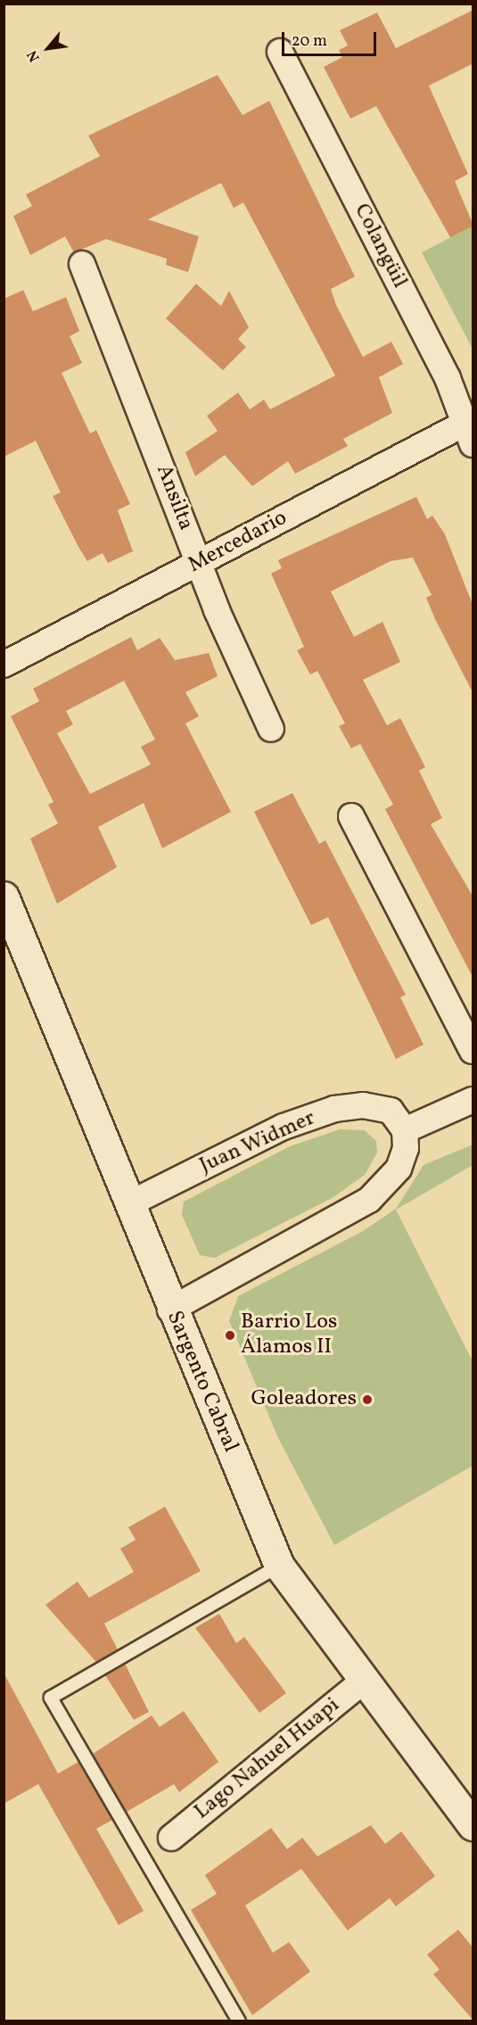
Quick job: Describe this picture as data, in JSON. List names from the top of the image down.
{
  "streets": {
    "main road": ["Sargento Cabral"],
    "street": [
      "Colangüil",
      "Ansilta",
      "Mercedario",
      "Juan Widmer",
      "Lago Nahuel Huapi"
    ]
  },
  "crossings": [
    ["Colangüil", "Mercedario"],
    ["Ansilta", "Mercedario"],
    ["Juan Widmer", "Sargento Cabral"],
    ["Sargento Cabral", "Lago Nahuel Huapi"]
  ],
  "places": ["Barrio Los Álamos II", "Goleadores"],
  "scale_bar": "20 m",
  "north": "bottom left"
}
